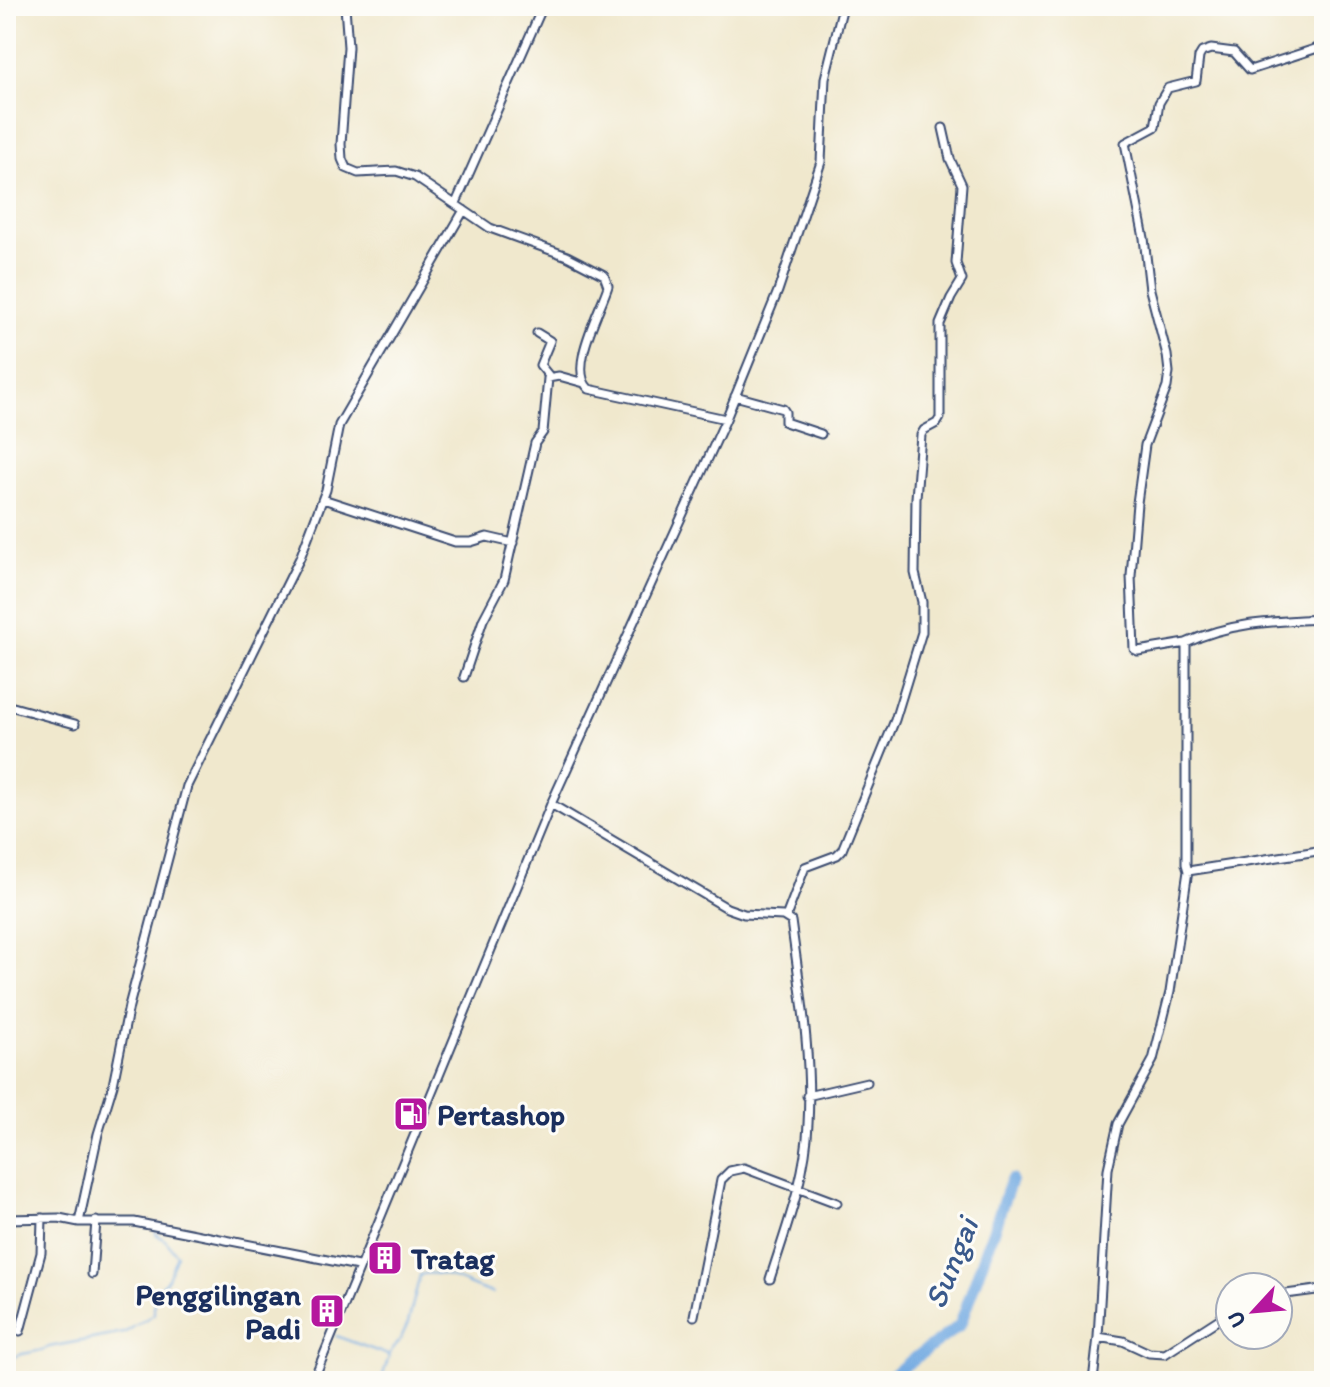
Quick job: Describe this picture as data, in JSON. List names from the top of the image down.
{
  "water": ["Sungai"],
  "places": {
    "fuel station": ["Pertashop"],
    "building": ["Tratag", "Penggilingan Padi"]
  },
  "north": "bottom left"
}
